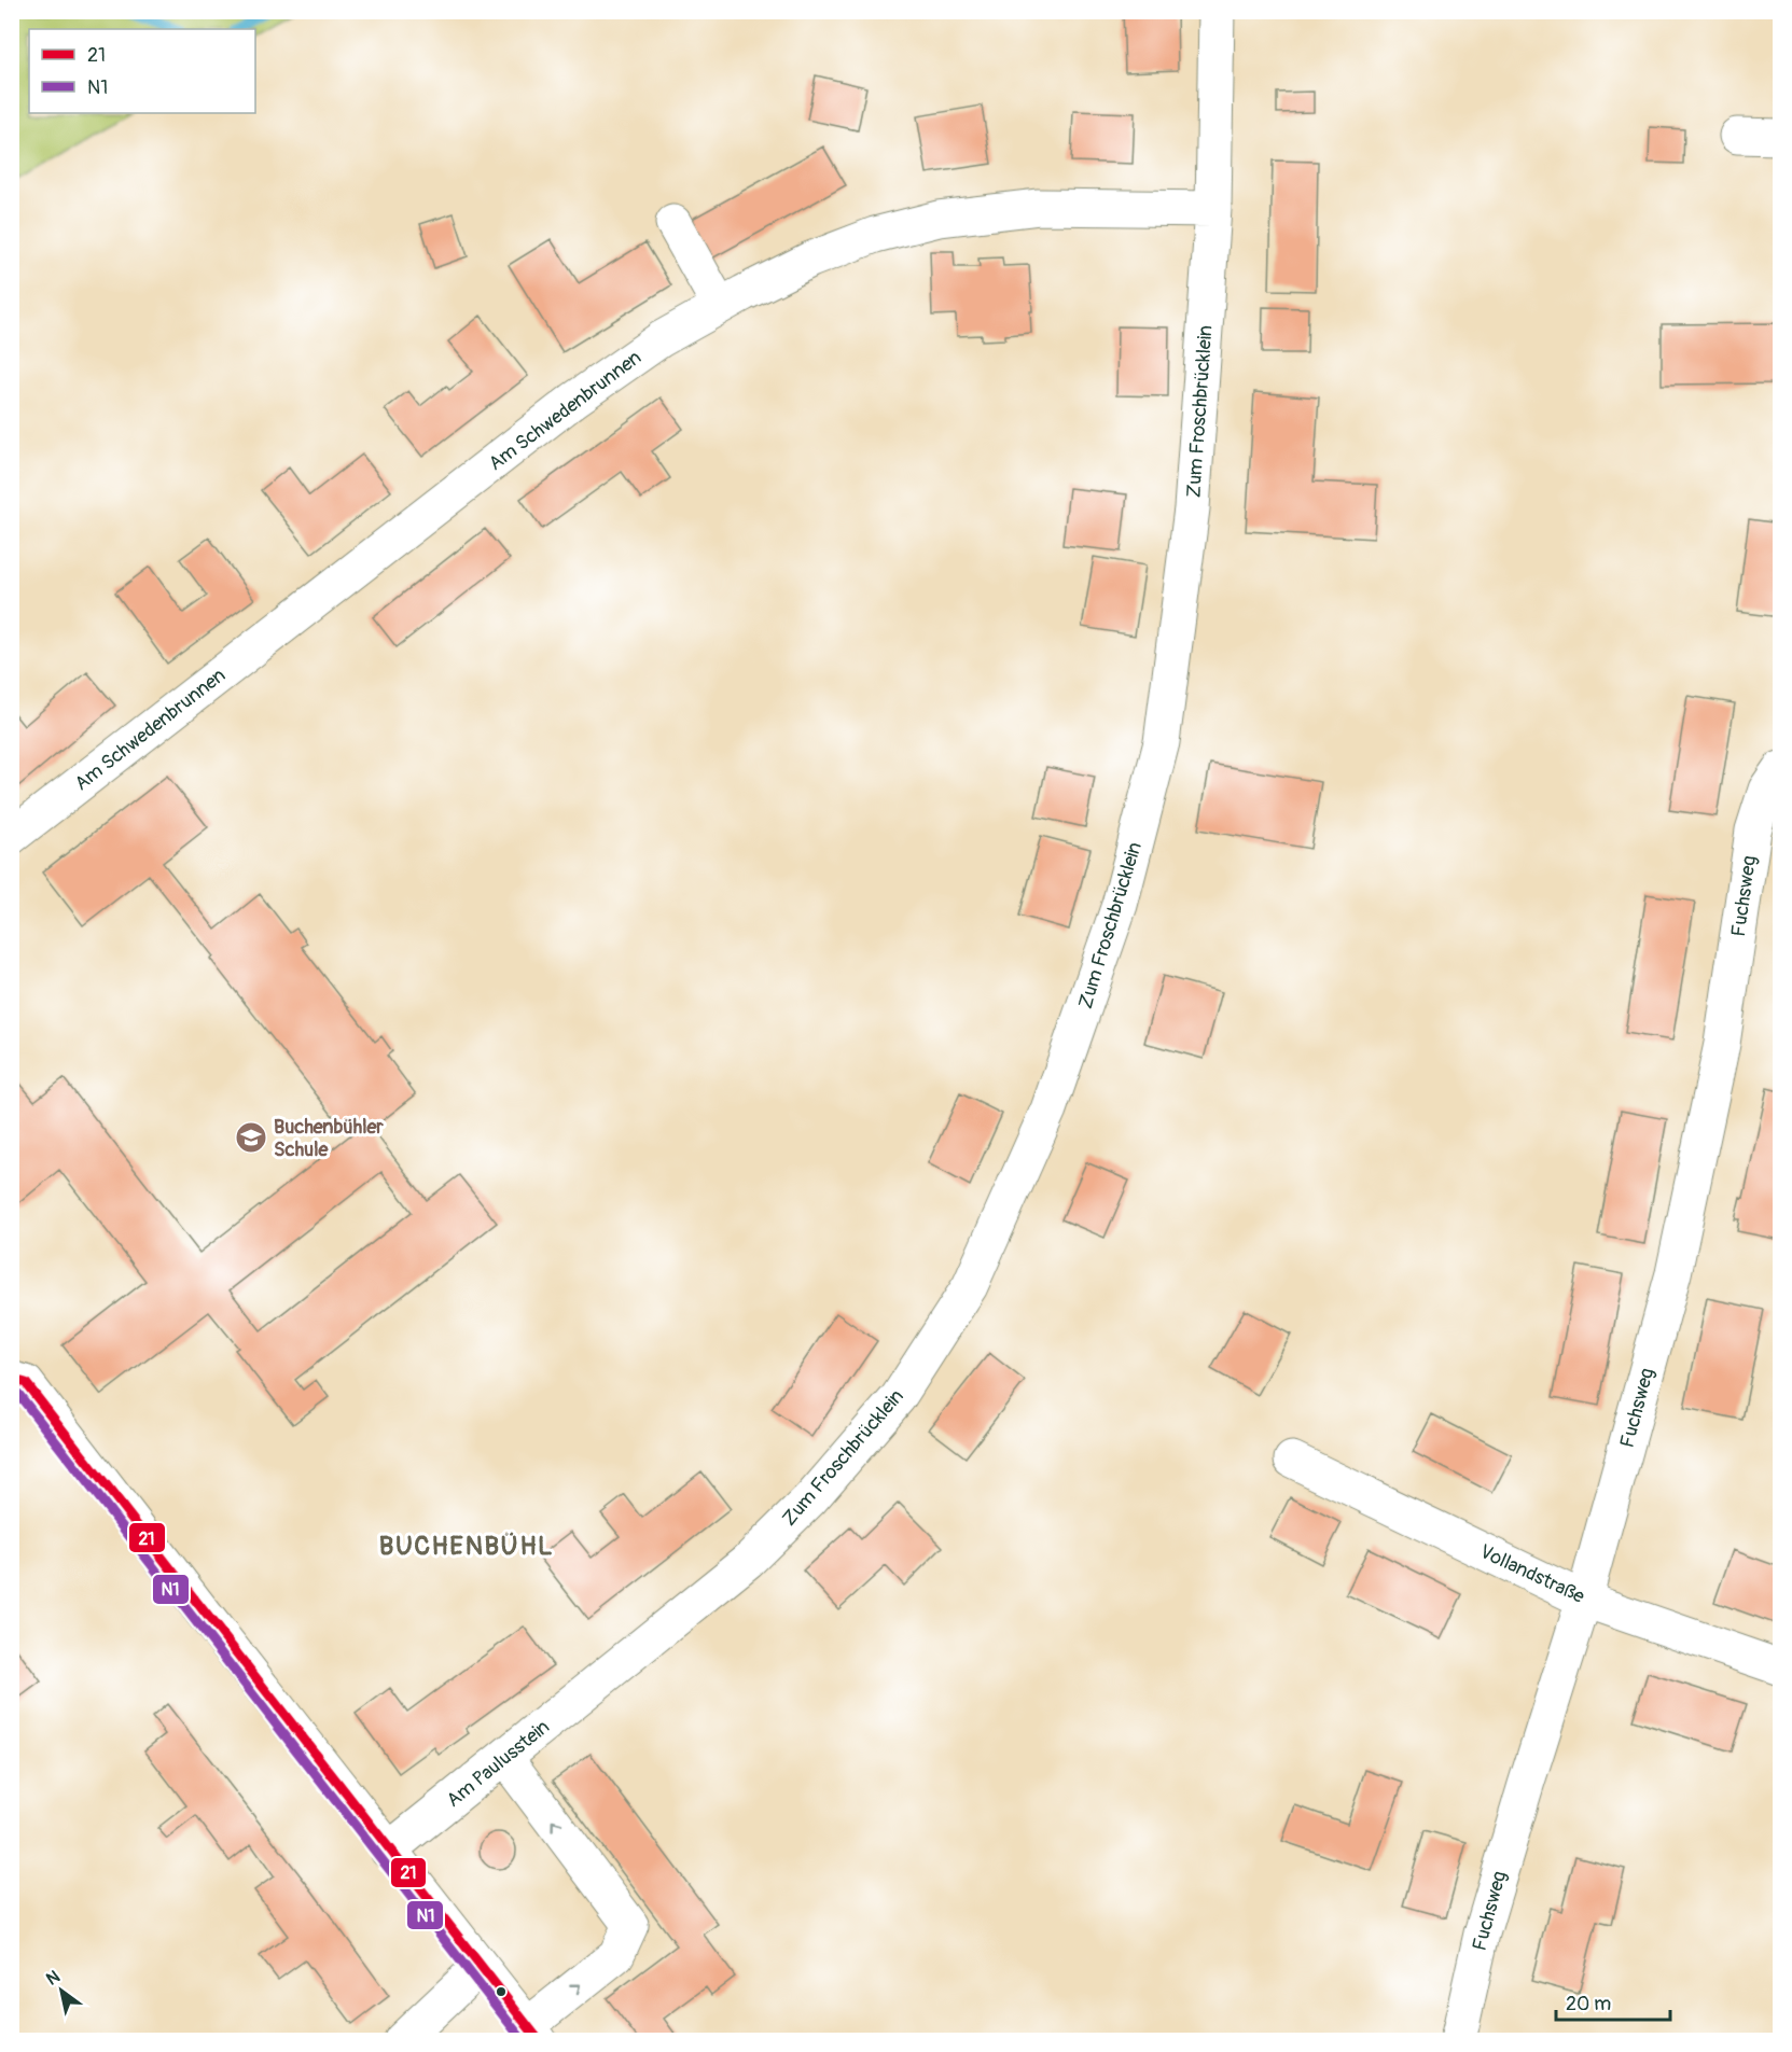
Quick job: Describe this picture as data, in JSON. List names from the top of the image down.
{
  "streets": {
    "street": [
      "Am Schwedenbrunnen",
      "Zum Froschbrücklein",
      "Fuchsweg",
      "Vollandstraße",
      "Am Paulusstein"
    ]
  },
  "crossings": [
    ["Am Schwedenbrunnen", "Zum Froschbrücklein"],
    ["Zum Froschbrücklein", "Am Paulusstein"],
    ["Fuchsweg", "Vollandstraße"]
  ],
  "districts": ["BUCHENBÜHL"],
  "places": {
    "school or university": ["Buchenbühler Schule"]
  },
  "lines": ["transit line 21", "transit line N1"],
  "legend": ["21", "N1"],
  "scale_bar": "20 m",
  "north": "top left"
}
